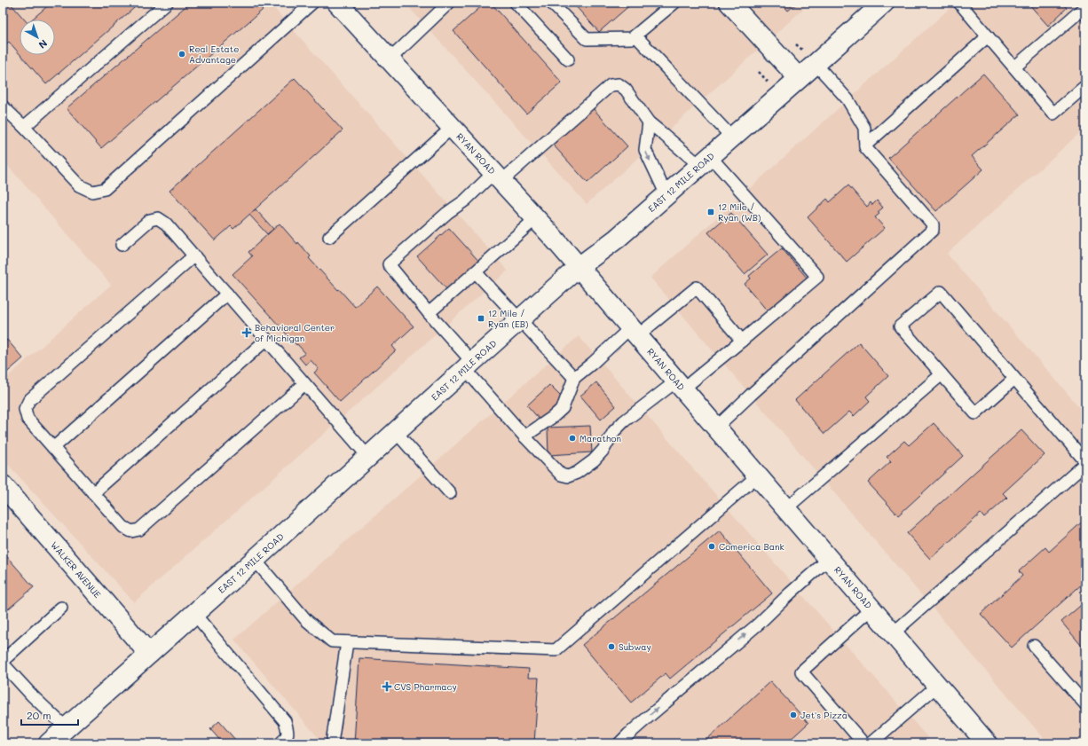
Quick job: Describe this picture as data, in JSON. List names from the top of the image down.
{
  "streets": {
    "main road": ["RYAN ROAD", "EAST 12 MILE ROAD", "WALKER AVENUE"]
  },
  "crossings": [
    ["RYAN ROAD", "EAST 12 MILE ROAD"],
    ["EAST 12 MILE ROAD", "WALKER AVENUE"]
  ],
  "places": {
    "other": [
      "Real Estate Advantage",
      "Marathon",
      "Comerica Bank",
      "Subway",
      "Jet's Pizza"
    ],
    "transit": ["12 Mile / Ryan (WB)", "12 Mile / Ryan (EB)"],
    "health": ["Behavioral Center of Michigan", "CVS Pharmacy"]
  },
  "scale_bar": "20 m",
  "north": "bottom right"
}
